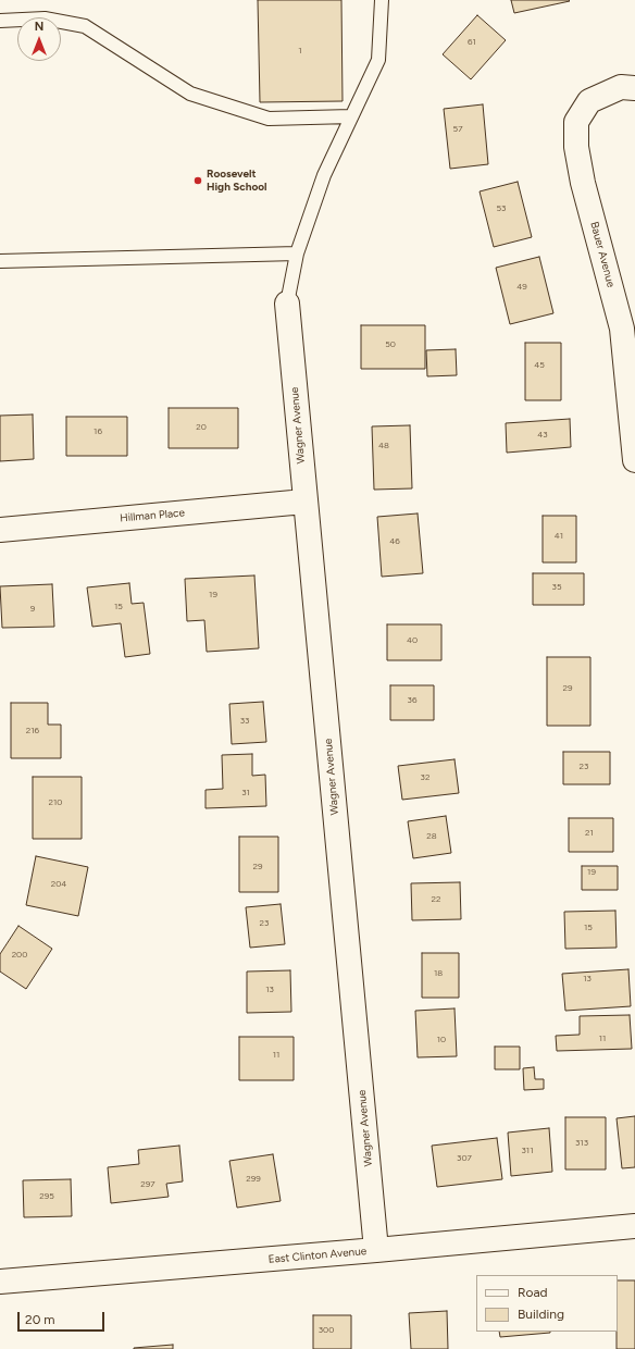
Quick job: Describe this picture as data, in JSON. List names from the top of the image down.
{
  "streets": {
    "street": [
      "Bauer Avenue",
      "Wagner Avenue",
      "Hillman Place",
      "East Clinton Avenue"
    ]
  },
  "crossings": [
    ["Wagner Avenue", "Hillman Place"],
    ["Wagner Avenue", "East Clinton Avenue"]
  ],
  "places": ["Roosevelt High School"],
  "house_numbers": [
    "61",
    "1",
    "57",
    "53",
    "49",
    "50",
    "45",
    "20",
    "16",
    "43",
    "48",
    "41",
    "46",
    "35",
    "19",
    "15",
    "9",
    "40",
    "29",
    "36",
    "33",
    "216",
    "23",
    "32",
    "31",
    "210",
    "21",
    "28",
    "29",
    "19",
    "204",
    "22",
    "23",
    "15",
    "200",
    "18",
    "13",
    "13",
    "11",
    "10",
    "11",
    "313",
    "311",
    "307",
    "299",
    "297",
    "295",
    "300"
  ],
  "legend": ["Road", "Building"],
  "scale_bar": "20 m",
  "north": "top"
}
